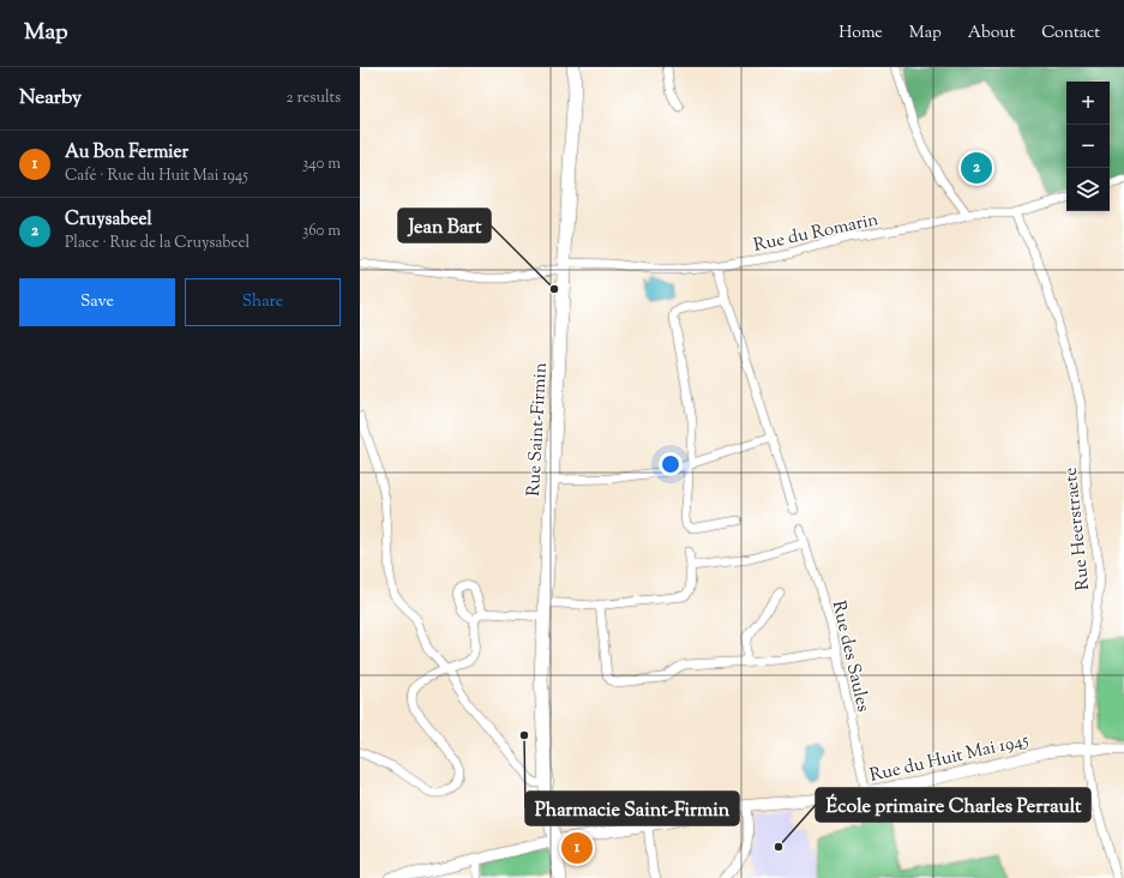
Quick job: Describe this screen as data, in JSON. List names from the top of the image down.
{
  "streets": {
    "main road": ["Rue Saint-Firmin"],
    "street": [
      "Rue du Romarin",
      "Rue Heerstraete",
      "Rue des Saules",
      "Rue du Huit Mai 1945"
    ]
  },
  "crossings": [
    ["Rue du Romarin", "Rue Saint-Firmin"],
    ["Rue du Romarin", "Rue Heerstraete"],
    ["Rue Saint-Firmin", "Rue du Huit Mai 1945"],
    ["Rue Heerstraete", "Rue du Huit Mai 1945"],
    ["Rue des Saules", "Rue du Huit Mai 1945"]
  ],
  "places": ["Jean Bart", "Pharmacie Saint-Firmin", "École primaire Charles Perrault"],
  "page": {
    "header": "Map",
    "nav": [
      "Home",
      "Map",
      "About",
      "Contact"
    ],
    "heading": ["Nearby", "2 results"],
    "map_buttons": ["+", "−"],
    "list": [
      {
        "mark": "1",
        "name": "Au Bon Fermier",
        "note": "Café · Rue du Huit Mai 1945",
        "value": "340 m"
      },
      {
        "mark": "2",
        "name": "Cruysabeel",
        "note": "Place · Rue de la Cruysabeel",
        "value": "360 m"
      }
    ],
    "pins": ["2", "1"],
    "buttons": ["Save", "Share"]
  }
}
